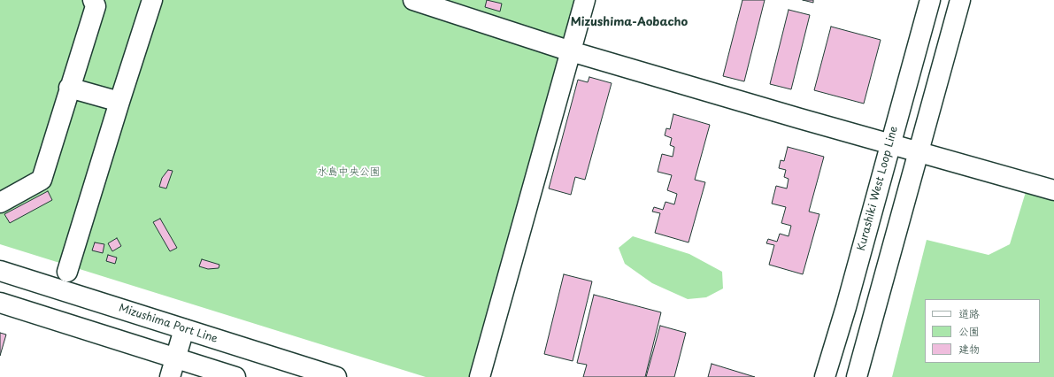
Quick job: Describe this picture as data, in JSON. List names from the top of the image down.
{
  "streets": {
    "street": ["Kurashiki West Loop Line", "Mizushima Port Line"]
  },
  "districts": ["Mizushima-Aobacho"],
  "parks": ["水島中央公園"],
  "legend": ["道路", "公園", "建物"]
}
